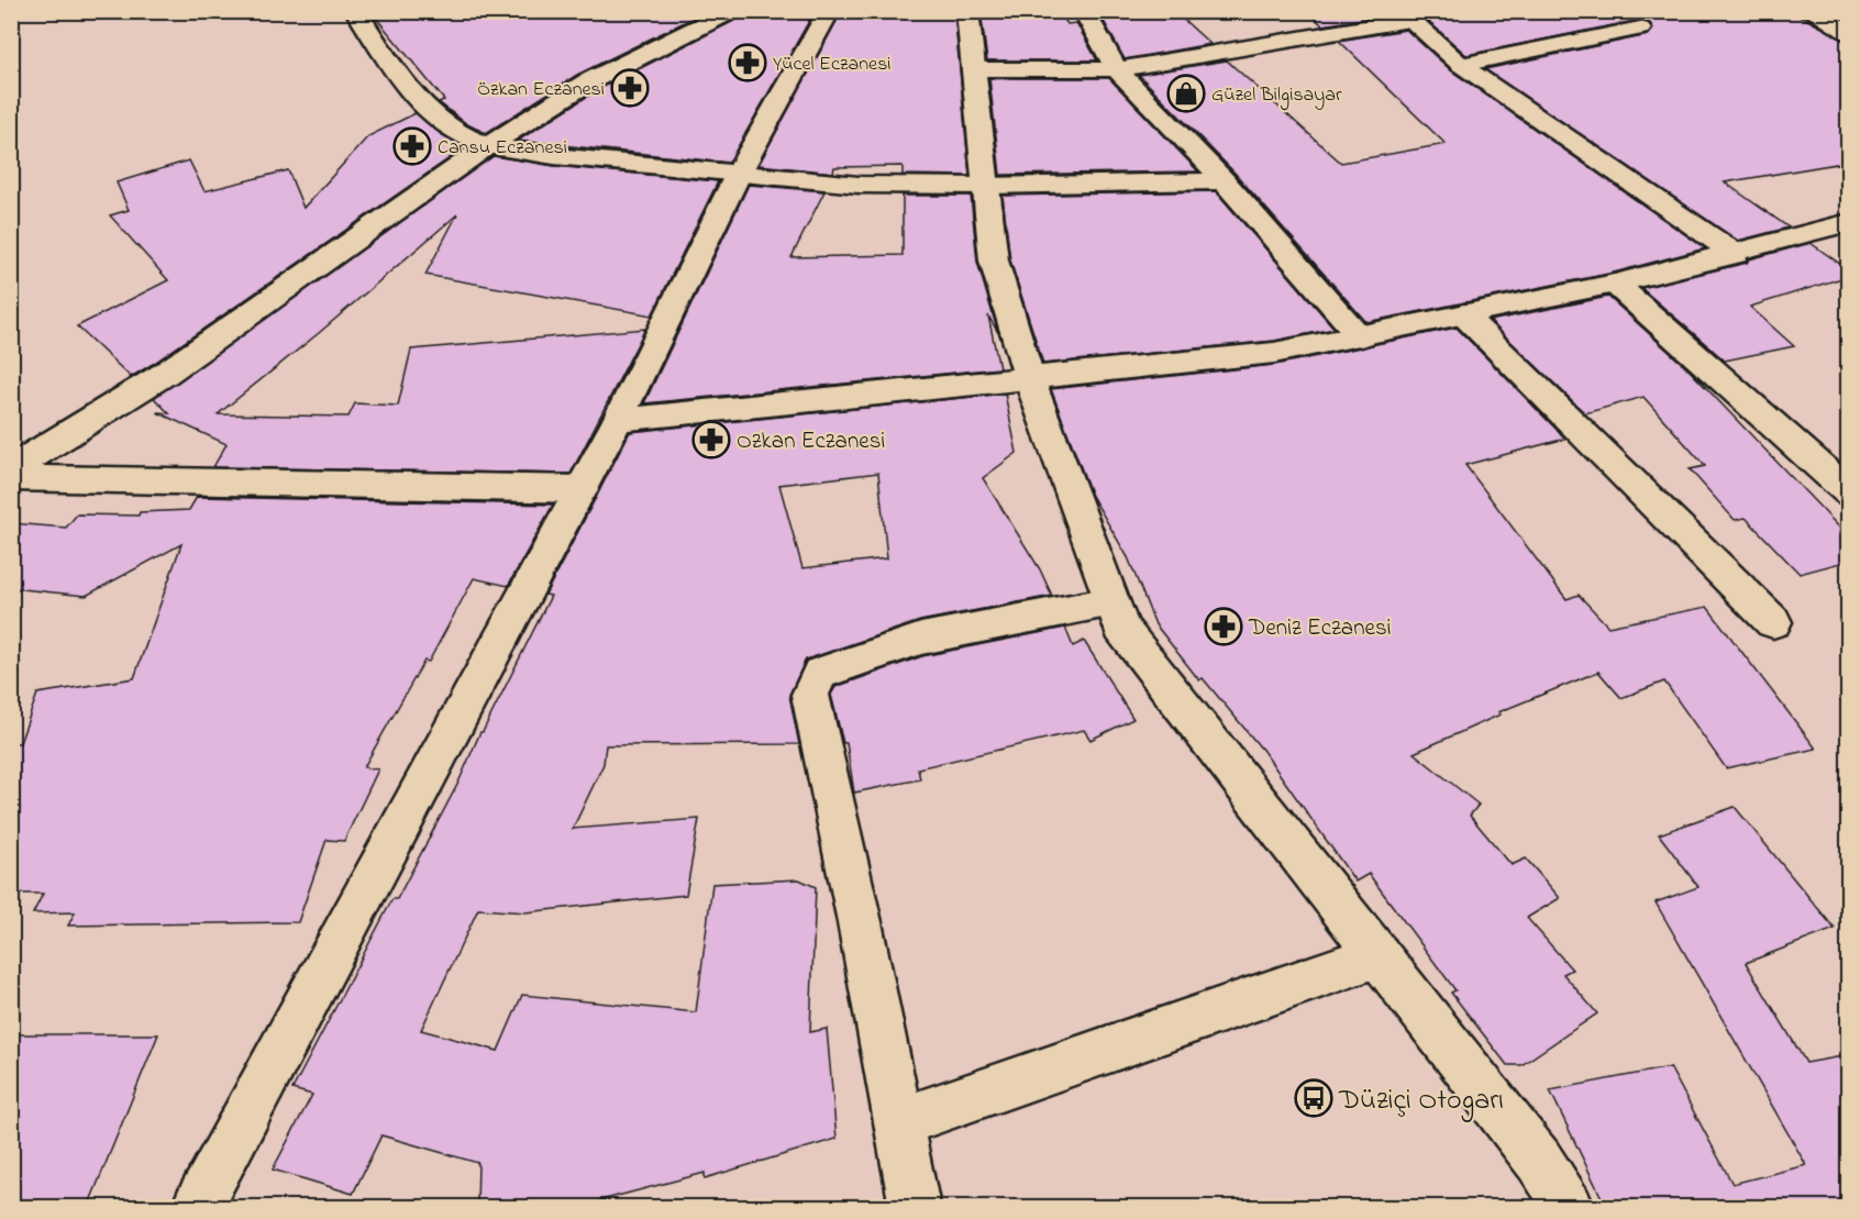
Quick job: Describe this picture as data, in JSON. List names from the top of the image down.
{
  "places": {
    "pharmacy": [
      "Yücel Eczanesi",
      "Özkan Eczanesi",
      "Cansu Eczanesi",
      "Ozkan Eczanesi",
      "Deniz Eczanesi"
    ],
    "shop": ["Güzel Bilgisayar"],
    "bus stop": ["Düziçi Otogarı"]
  }
}
